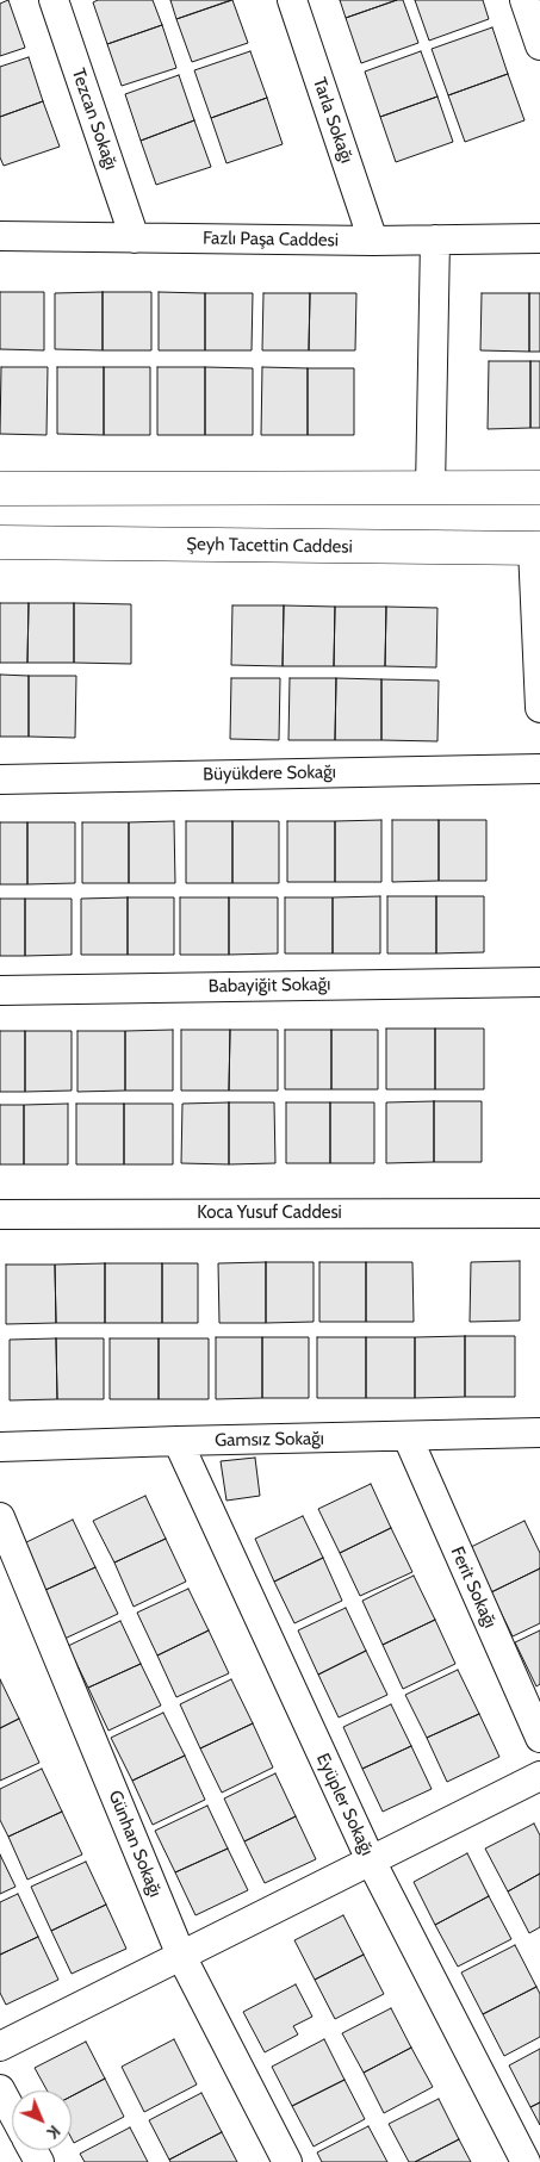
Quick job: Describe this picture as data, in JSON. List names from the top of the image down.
{
  "streets": {
    "street": [
      "Tezcan Sokağı",
      "Tarla Sokağı",
      "Fazlı Paşa Caddesi",
      "Şeyh Tacettin Caddesi",
      "Büyükdere Sokağı",
      "Babayiğit Sokağı",
      "Koca Yusuf Caddesi",
      "Gamsız Sokağı",
      "Ferit Sokağı",
      "Eyüpler Sokağı",
      "Günhan Sokağı"
    ]
  },
  "crossings": [
    ["Tezcan Sokağı", "Fazlı Paşa Caddesi"],
    ["Tarla Sokağı", "Fazlı Paşa Caddesi"],
    ["Gamsız Sokağı", "Ferit Sokağı"],
    ["Gamsız Sokağı", "Eyüpler Sokağı"]
  ],
  "north": "bottom right"
}
